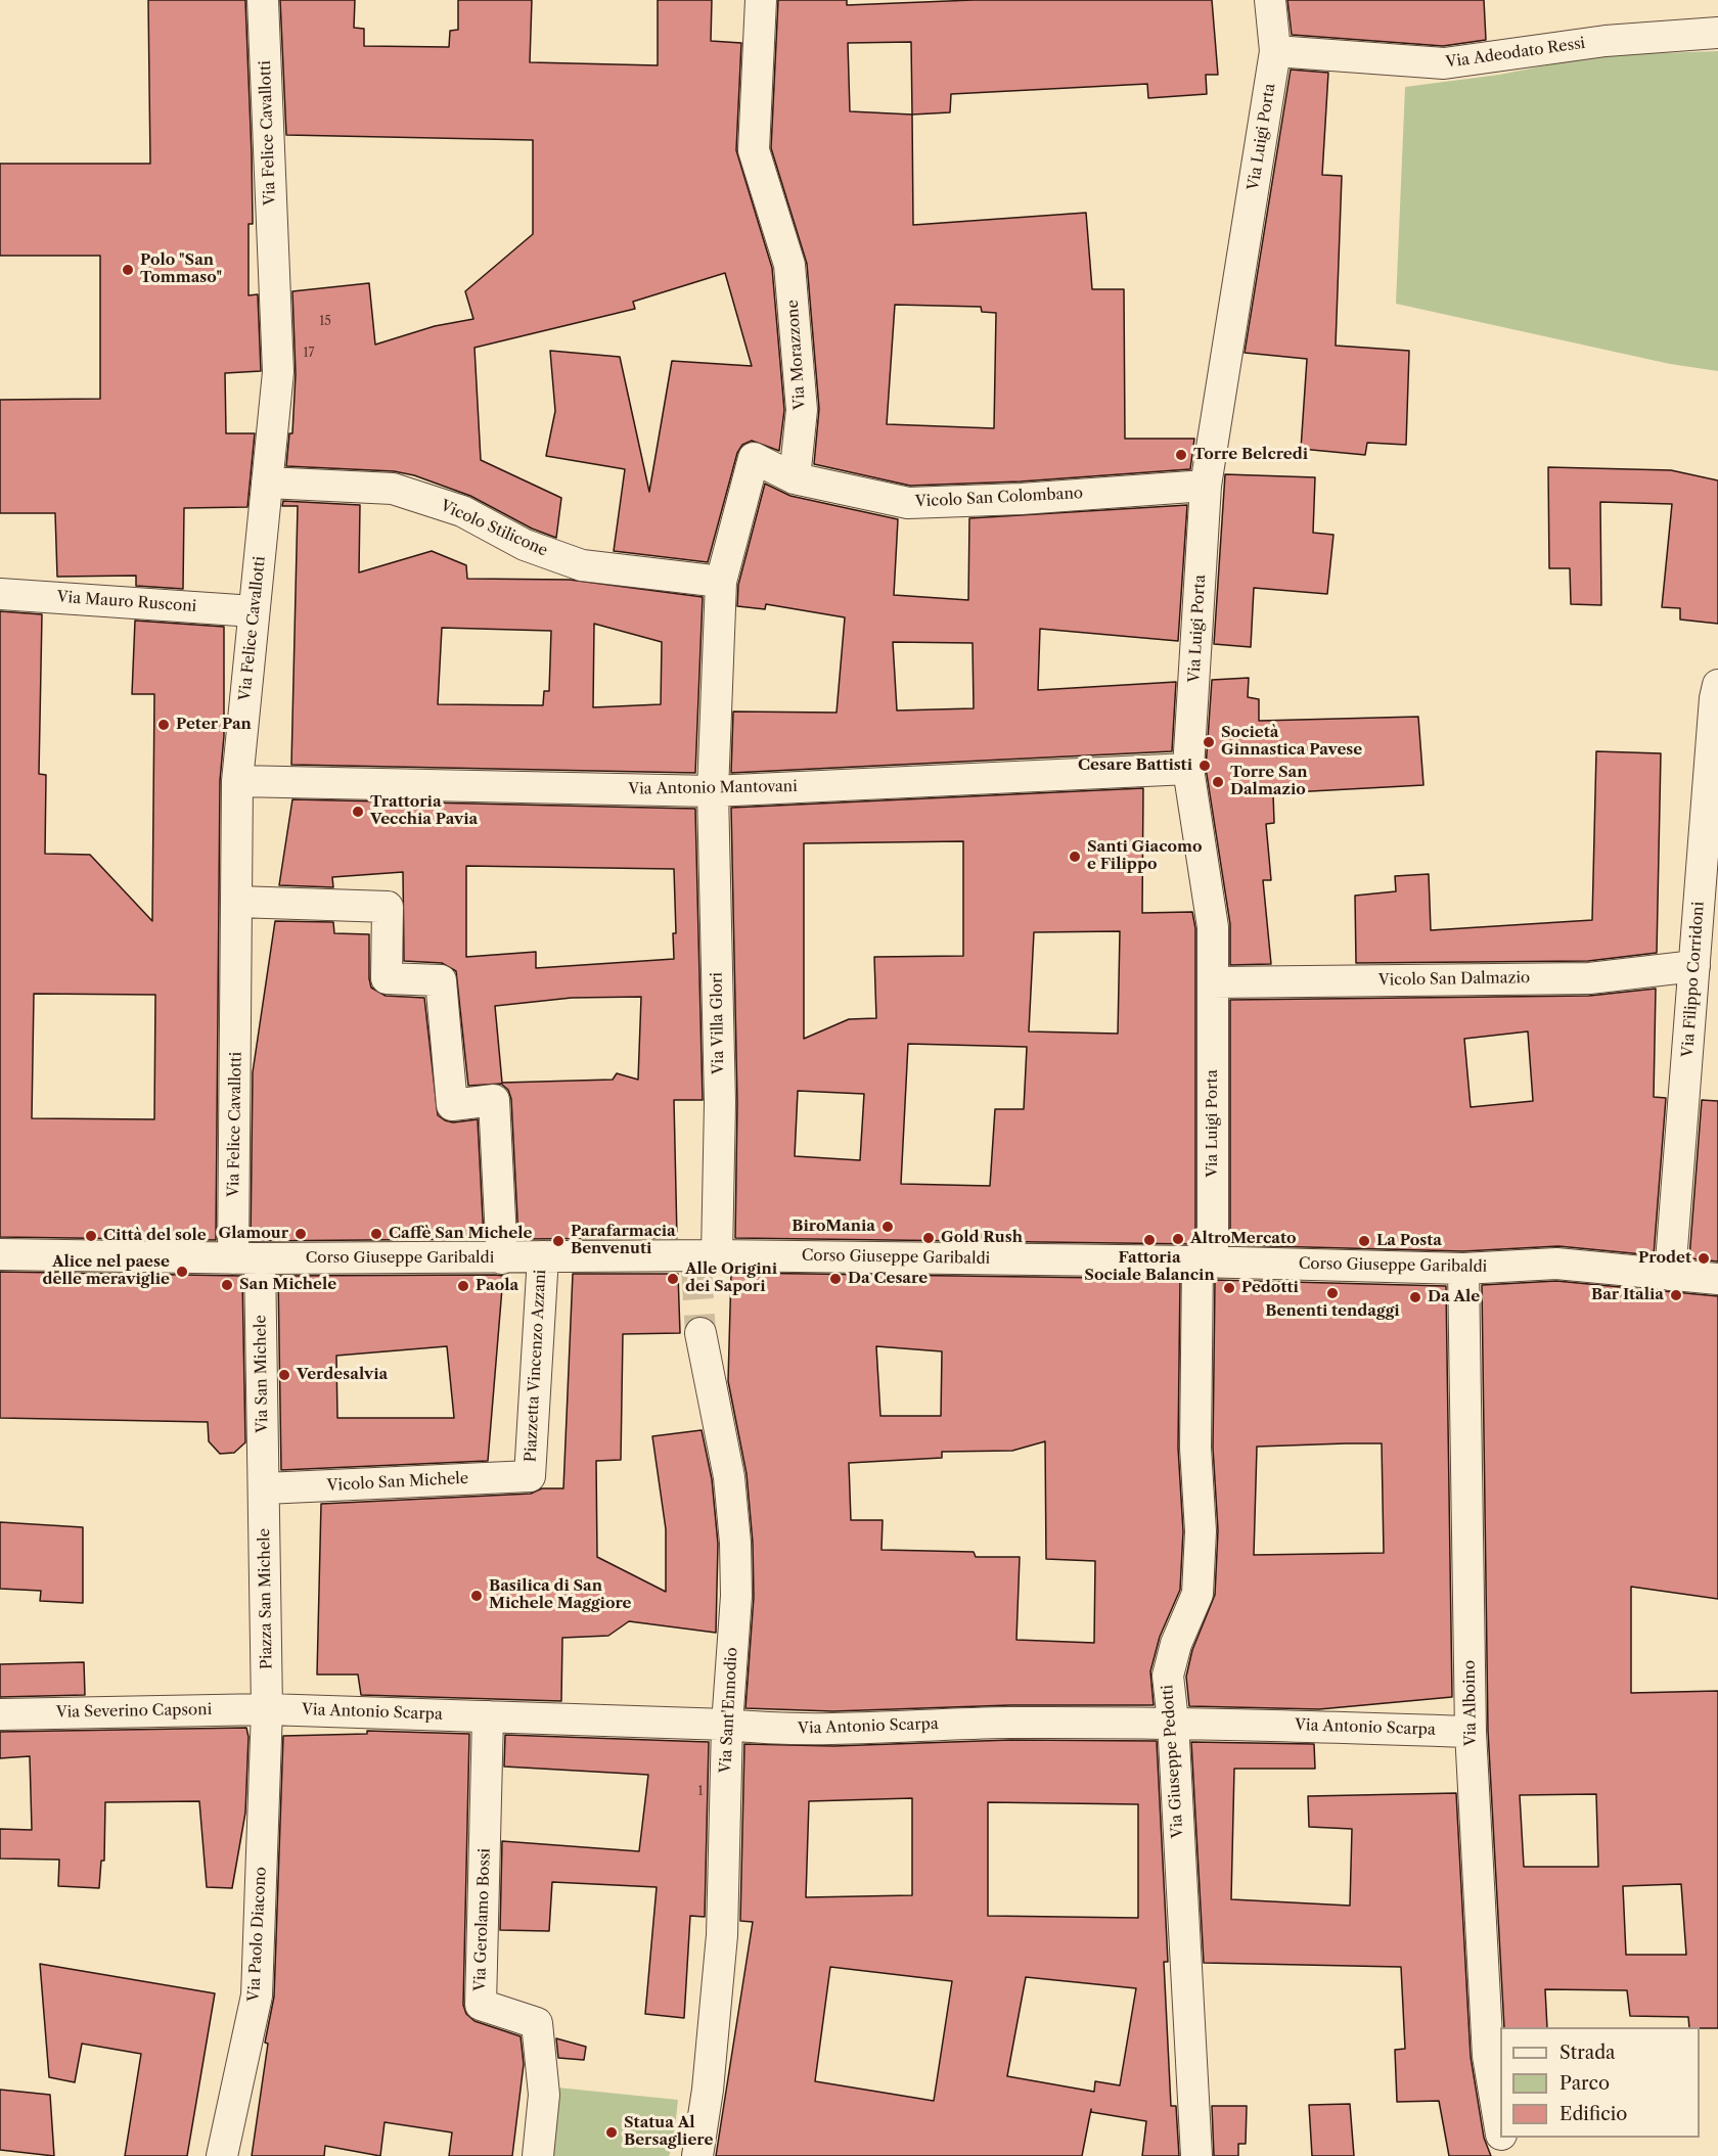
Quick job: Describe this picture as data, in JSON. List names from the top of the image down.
{
  "streets": {
    "street": [
      "Via Adeodato Ressi",
      "Via Felice Cavallotti",
      "Via Luigi Porta",
      "Via Morazzone",
      "Vicolo San Colombano",
      "Vicolo Stilicone",
      "Via Mauro Rusconi",
      "Via Antonio Mantovani",
      "Vicolo San Dalmazio",
      "Via Filippo Corridoni",
      "Via Villa Glori",
      "Corso Giuseppe Garibaldi",
      "Piazzetta Vincenzo Azzani",
      "Via San Michele",
      "Vicolo San Michele",
      "Piazza San Michele",
      "Via Alboino",
      "Via Sant'Ennodio",
      "Via Severino Capsoni",
      "Via Antonio Scarpa",
      "Via Giuseppe Pedotti",
      "Via Gerolamo Bossi",
      "Via Paolo Diacono"
    ]
  },
  "crossings": [
    ["Via Adeodato Ressi", "Via Luigi Porta"],
    ["Via Felice Cavallotti", "Vicolo Stilicone"],
    ["Via Felice Cavallotti", "Via Mauro Rusconi"],
    ["Via Felice Cavallotti", "Via Antonio Mantovani"],
    ["Via Felice Cavallotti", "Corso Giuseppe Garibaldi"],
    ["Via Felice Cavallotti", "Via San Michele"],
    ["Via Luigi Porta", "Vicolo San Colombano"],
    ["Via Luigi Porta", "Via Antonio Mantovani"],
    ["Via Luigi Porta", "Vicolo San Dalmazio"],
    ["Via Luigi Porta", "Corso Giuseppe Garibaldi"],
    ["Via Luigi Porta", "Via Giuseppe Pedotti"],
    ["Via Morazzone", "Vicolo San Colombano"],
    ["Via Antonio Mantovani", "Via Villa Glori"],
    ["Vicolo San Dalmazio", "Via Filippo Corridoni"],
    ["Via Filippo Corridoni", "Corso Giuseppe Garibaldi"],
    ["Via Villa Glori", "Corso Giuseppe Garibaldi"],
    ["Corso Giuseppe Garibaldi", "Piazzetta Vincenzo Azzani"],
    ["Corso Giuseppe Garibaldi", "Via San Michele"],
    ["Corso Giuseppe Garibaldi", "Via Alboino"],
    ["Corso Giuseppe Garibaldi", "Via Giuseppe Pedotti"],
    ["Piazzetta Vincenzo Azzani", "Vicolo San Michele"],
    ["Via San Michele", "Vicolo San Michele"],
    ["Via San Michele", "Piazza San Michele"],
    ["Vicolo San Michele", "Piazza San Michele"],
    ["Piazza San Michele", "Via Severino Capsoni"],
    ["Piazza San Michele", "Via Antonio Scarpa"],
    ["Piazza San Michele", "Via Paolo Diacono"],
    ["Via Alboino", "Via Antonio Scarpa"],
    ["Via Sant'Ennodio", "Via Antonio Scarpa"],
    ["Via Severino Capsoni", "Via Antonio Scarpa"],
    ["Via Severino Capsoni", "Via Paolo Diacono"],
    ["Via Antonio Scarpa", "Via Giuseppe Pedotti"],
    ["Via Antonio Scarpa", "Via Gerolamo Bossi"],
    ["Via Antonio Scarpa", "Via Paolo Diacono"]
  ],
  "places": [
    "Polo \"San Tommaso\"",
    "Torre Belcredi",
    "Peter Pan",
    "Società Ginnastica Pavese",
    "Cesare Battisti",
    "Torre San Dalmazio",
    "Trattoria Vecchia Pavia",
    "Santi Giacomo e Filippo",
    "BiroMania",
    "Glamour",
    "Caffè San Michele",
    "Città del sole",
    "Gold Rush",
    "AltroMercato",
    "Fattoria Sociale Balancin",
    "Parafarmacia Benvenuti",
    "La Posta",
    "Prodet",
    "Alice nel paese delle meraviglie",
    "Alle Origini dei Sapori",
    "Da Cesare",
    "San Michele",
    "Paola",
    "Pedotti",
    "Benenti tendaggi",
    "Bar Italia",
    "Da Ale",
    "Verdesalvia",
    "Basilica di San Michele Maggiore",
    "Statua Al Bersagliere"
  ],
  "house_numbers": ["15", "17", "1"],
  "legend": ["Strada", "Parco", "Edificio"]
}
